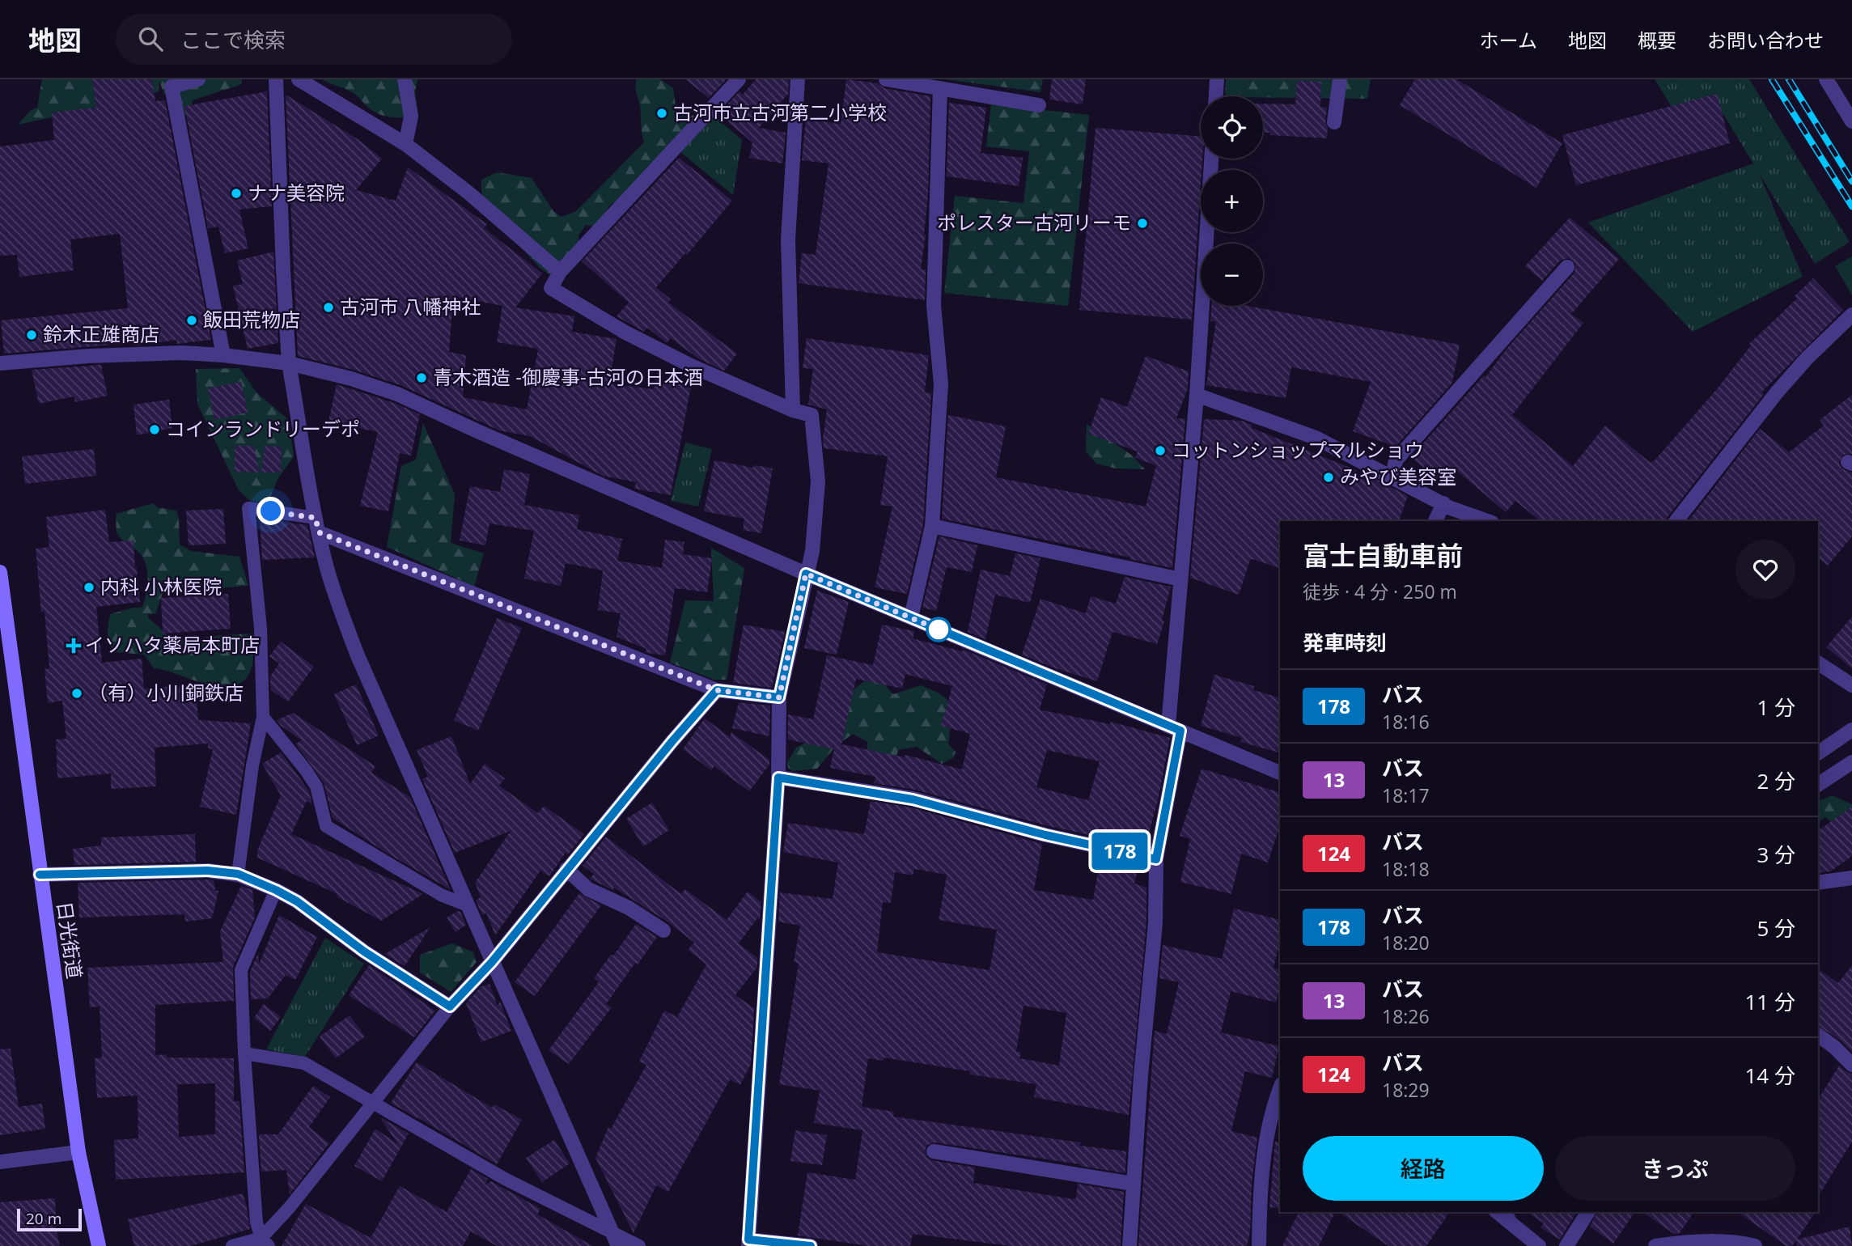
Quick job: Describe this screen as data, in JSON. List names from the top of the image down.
{
  "streets": {
    "main road": ["日光街道"]
  },
  "places": {
    "other": [
      "古河市立古河第二小学校",
      "ナナ美容院",
      "ポレスター古河リーモ",
      "古河市 八幡神社",
      "飯田荒物店",
      "鈴木正雄商店",
      "青木酒造 -御慶事-古河の日本酒",
      "コインランドリーデポ",
      "コットンショップマルショウ",
      "みやび美容室",
      "内科 小林医院",
      "（有）小川銅鉄店"
    ],
    "health": ["イソハタ薬局本町店"]
  },
  "lines": ["bus line 178"],
  "scale_bar": "20 m",
  "page": {
    "header": "地図",
    "search": "ここで検索",
    "nav": [
      "ホーム",
      "地図",
      "概要",
      "お問い合わせ"
    ],
    "on_map": "178",
    "map_buttons": ["+", "−"],
    "heading": [
      ["富士自動車前", "徒歩 · 4 分 · 250 m"],
      "発車時刻"
    ],
    "list": [
      {
        "mark": "178",
        "name": "バス",
        "note": "18:16",
        "value": "1 分"
      },
      {
        "mark": "13",
        "name": "バス",
        "note": "18:17",
        "value": "2 分"
      },
      {
        "mark": "124",
        "name": "バス",
        "note": "18:18",
        "value": "3 分"
      },
      {
        "mark": "178",
        "name": "バス",
        "note": "18:20",
        "value": "5 分"
      },
      {
        "mark": "13",
        "name": "バス",
        "note": "18:26",
        "value": "11 分"
      },
      {
        "mark": "124",
        "name": "バス",
        "note": "18:29",
        "value": "14 分"
      }
    ],
    "buttons": ["経路", "きっぷ"],
    "scale": "20 m"
  }
}
